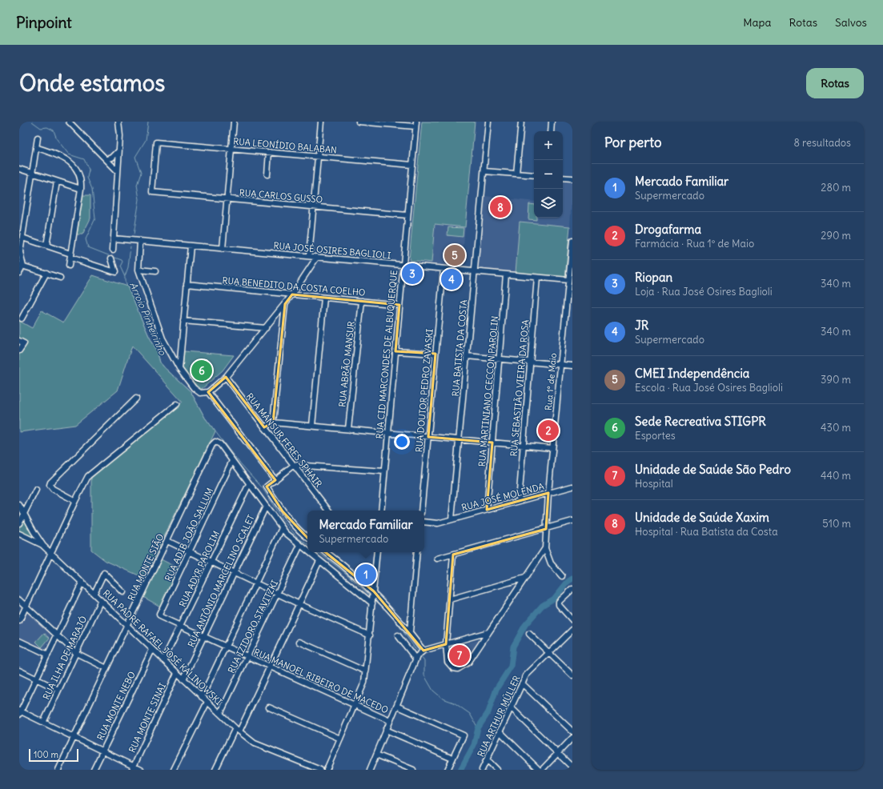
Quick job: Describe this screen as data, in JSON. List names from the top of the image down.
{
  "streets": {
    "street": [
      "RUA LEONÍDIO BALABAN",
      "RUA CARLOS GUSSO",
      "RUA JOSÉ OSIRES BAGLIOLI",
      "RUA BENEDITO DA COSTA COELHO",
      "RUA BATISTA DA COSTA",
      "RUA CID MARCONDES DE ALBUQUERQUE",
      "RUA ABRÃO MANSUR",
      "Rua 1º de Maio",
      "RUA SEBASTIÃO VIEIRA DA ROSA",
      "RUA DOUTOR PEDRO ZAVASKI",
      "RUA MARTINIANO CECCON PAROLIN",
      "RUA MANSUR FERES SPHAIR",
      "RUA JOSÉ MOLENDA",
      "RUA ADIB JOÃO SALLUM",
      "RUA MONTE SIÃO",
      "RUA ADYR PAROLIM",
      "RUA ANTÔNIO MARCELINO SCALET",
      "RUA IZIDORO STAVITZKI",
      "RUA PADRE RAFAEL JOSÉ KALINOWSKI",
      "RUA ILHA DE MARAJÓ",
      "RUA MANOEL RIBEIRO DE MACEDO",
      "RUA MONTE NEBO",
      "RUA ARTHUR MÜLLER",
      "RUA MONTE SINAI"
    ]
  },
  "crossings": [
    ["RUA LEONÍDIO BALABAN", "RUA CARLOS GUSSO"],
    ["RUA LEONÍDIO BALABAN", "RUA CID MARCONDES DE ALBUQUERQUE"],
    ["RUA CARLOS GUSSO", "RUA CID MARCONDES DE ALBUQUERQUE"],
    ["RUA JOSÉ OSIRES BAGLIOLI", "RUA BATISTA DA COSTA"],
    ["RUA JOSÉ OSIRES BAGLIOLI", "RUA CID MARCONDES DE ALBUQUERQUE"],
    ["RUA JOSÉ OSIRES BAGLIOLI", "Rua 1º de Maio"],
    ["RUA JOSÉ OSIRES BAGLIOLI", "RUA SEBASTIÃO VIEIRA DA ROSA"],
    ["RUA JOSÉ OSIRES BAGLIOLI", "RUA DOUTOR PEDRO ZAVASKI"],
    ["RUA JOSÉ OSIRES BAGLIOLI", "RUA MARTINIANO CECCON PAROLIN"],
    ["RUA BENEDITO DA COSTA COELHO", "RUA CID MARCONDES DE ALBUQUERQUE"],
    ["RUA BENEDITO DA COSTA COELHO", "RUA ABRÃO MANSUR"],
    ["RUA BATISTA DA COSTA", "RUA JOSÉ MOLENDA"],
    ["Rua 1º de Maio", "RUA JOSÉ MOLENDA"],
    ["RUA SEBASTIÃO VIEIRA DA ROSA", "RUA JOSÉ MOLENDA"],
    ["RUA MARTINIANO CECCON PAROLIN", "RUA JOSÉ MOLENDA"],
    ["RUA ADIB JOÃO SALLUM", "RUA MONTE SIÃO"],
    ["RUA ADIB JOÃO SALLUM", "RUA MANOEL RIBEIRO DE MACEDO"],
    ["RUA MONTE SIÃO", "RUA PADRE RAFAEL JOSÉ KALINOWSKI"],
    ["RUA ADYR PAROLIM", "RUA PADRE RAFAEL JOSÉ KALINOWSKI"],
    ["RUA ADYR PAROLIM", "RUA MANOEL RIBEIRO DE MACEDO"],
    ["RUA ANTÔNIO MARCELINO SCALET", "RUA PADRE RAFAEL JOSÉ KALINOWSKI"],
    ["RUA ANTÔNIO MARCELINO SCALET", "RUA MANOEL RIBEIRO DE MACEDO"],
    ["RUA IZIDORO STAVITZKI", "RUA PADRE RAFAEL JOSÉ KALINOWSKI"],
    ["RUA IZIDORO STAVITZKI", "RUA MANOEL RIBEIRO DE MACEDO"],
    ["RUA PADRE RAFAEL JOSÉ KALINOWSKI", "RUA ILHA DE MARAJÓ"],
    ["RUA PADRE RAFAEL JOSÉ KALINOWSKI", "RUA MONTE NEBO"],
    ["RUA PADRE RAFAEL JOSÉ KALINOWSKI", "RUA MONTE SINAI"]
  ],
  "water": ["Arroio Pinheirinho"],
  "scale_bar": "100 m",
  "page": {
    "header": "Pinpoint",
    "nav": ["Mapa", "Rotas", "Salvos"],
    "buttons": "Rotas",
    "title": "Onde estamos",
    "heading": ["Por perto", "8 resultados"],
    "map_buttons": ["+", "−"],
    "list": [
      {
        "mark": "1",
        "name": "Mercado Familiar",
        "note": "Supermercado",
        "value": "280 m"
      },
      {
        "mark": "2",
        "name": "Drogafarma",
        "note": "Farmácia · Rua 1º de Maio",
        "value": "290 m"
      },
      {
        "mark": "3",
        "name": "Riopan",
        "note": "Loja · Rua José Osires Baglioli",
        "value": "340 m"
      },
      {
        "mark": "4",
        "name": "JR",
        "note": "Supermercado",
        "value": "340 m"
      },
      {
        "mark": "5",
        "name": "CMEI Independência",
        "note": "Escola · Rua José Osires Baglioli",
        "value": "390 m"
      },
      {
        "mark": "6",
        "name": "Sede Recreativa STIGPR",
        "note": "Esportes",
        "value": "430 m"
      },
      {
        "mark": "7",
        "name": "Unidade de Saúde São Pedro",
        "note": "Hospital",
        "value": "440 m"
      },
      {
        "mark": "8",
        "name": "Unidade de Saúde Xaxim",
        "note": "Hospital · Rua Batista da Costa",
        "value": "510 m"
      }
    ],
    "pins": [
      "8",
      "5",
      "3",
      "4",
      "6",
      "2",
      "1",
      "7"
    ],
    "popup": ["Mercado Familiar", "Supermercado"],
    "scale": "100 m"
  }
}
